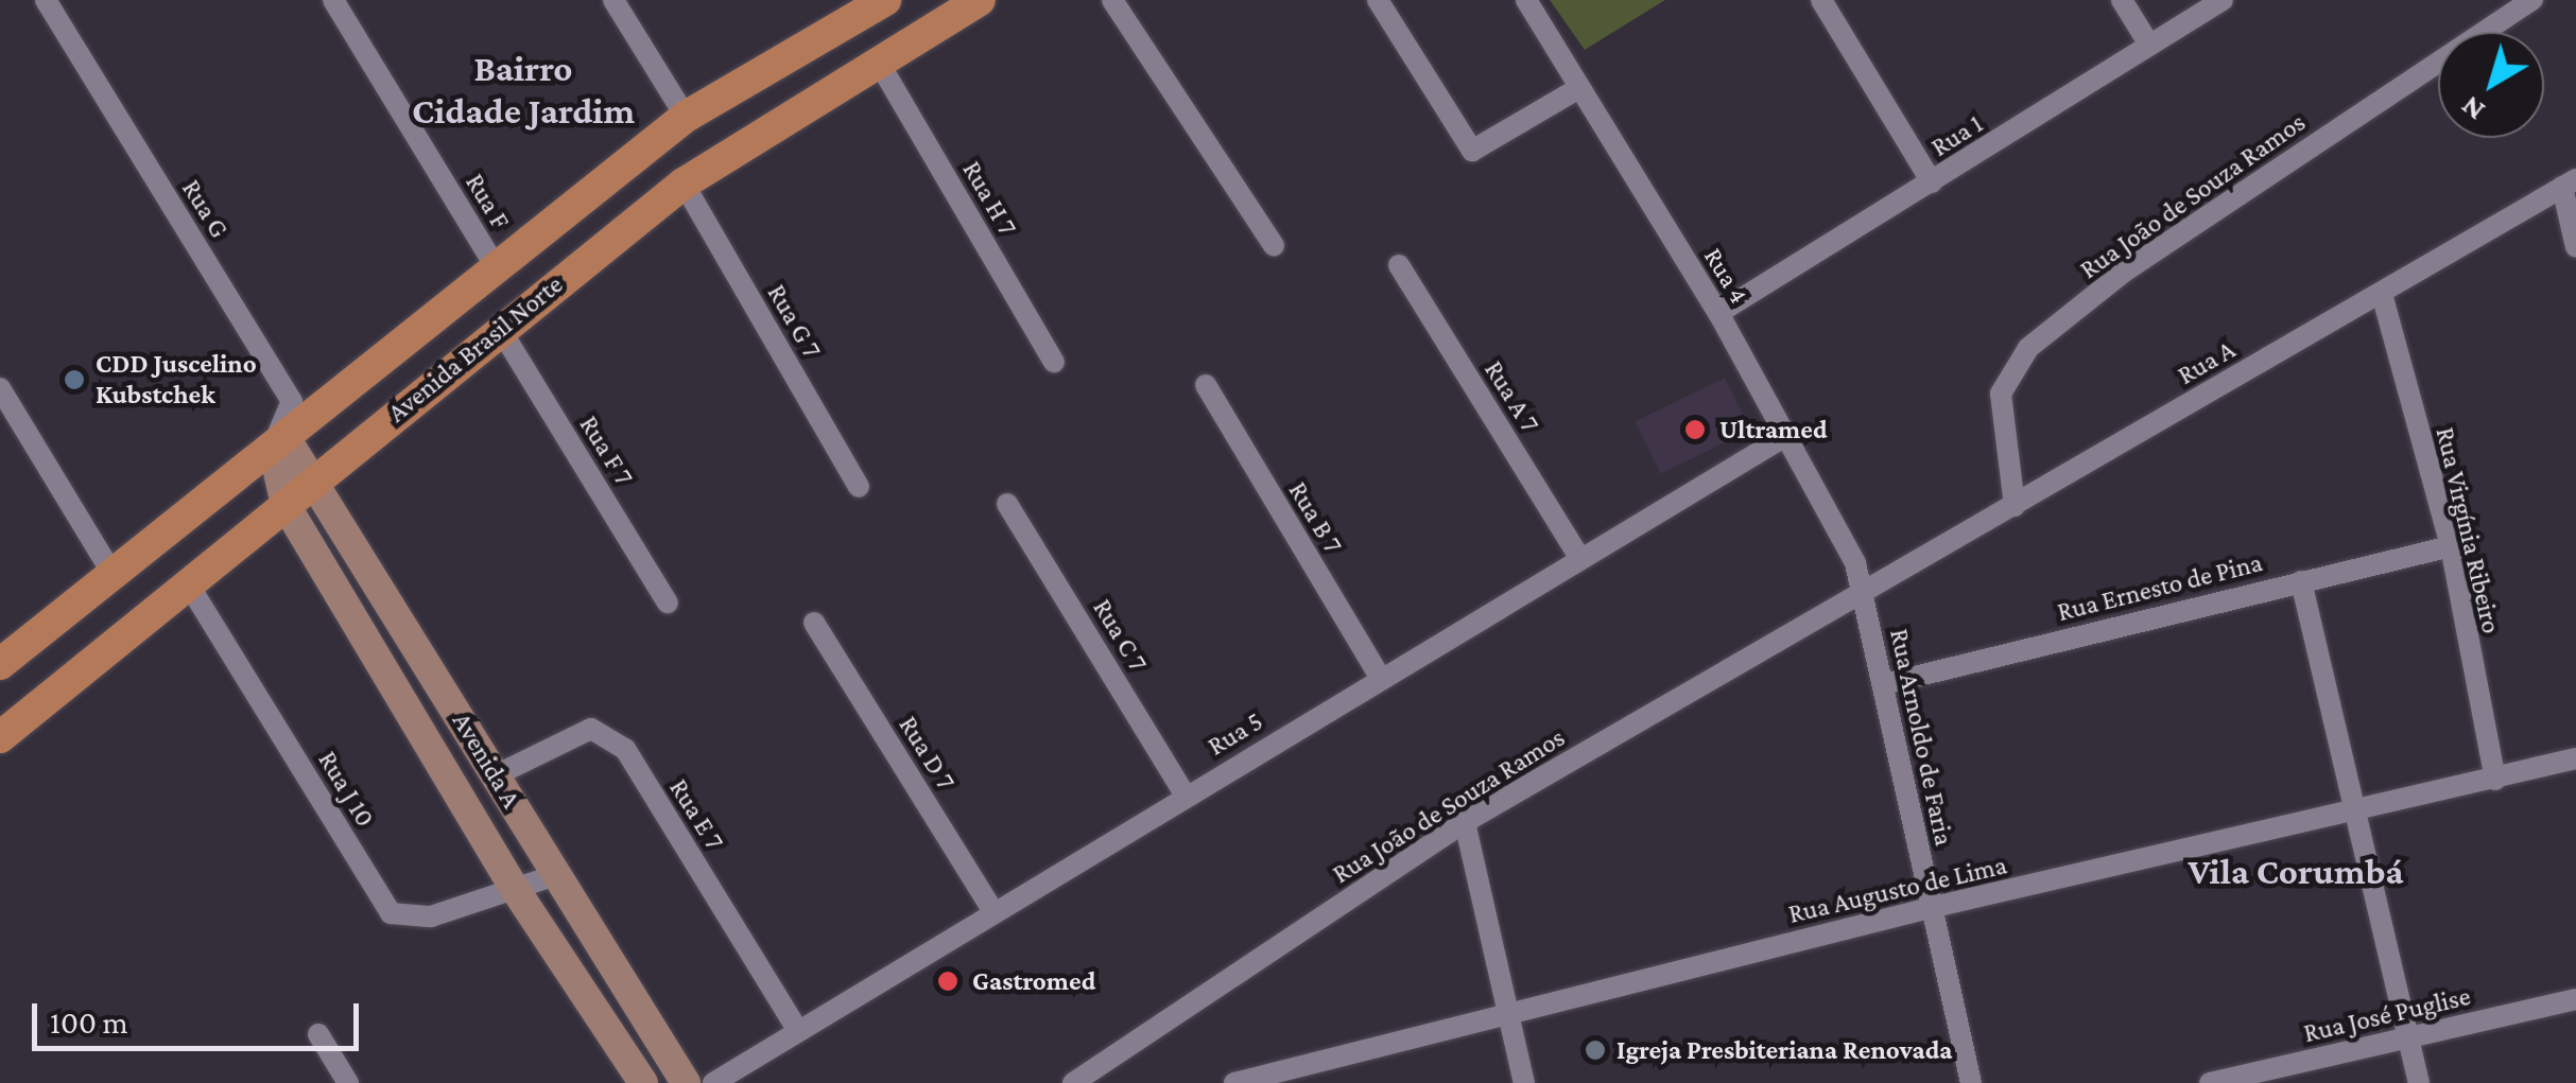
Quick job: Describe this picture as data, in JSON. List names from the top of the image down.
{
  "streets": {
    "main road": ["Avenida Brasil Norte"],
    "street": [
      "Rua 1",
      "Rua João de Souza Ramos",
      "Rua H 7",
      "Rua F",
      "Rua G",
      "Rua 4",
      "Rua G 7",
      "Rua A",
      "Rua A 7",
      "Rua F 7",
      "Rua B 7",
      "Rua Virgínia Ribeiro",
      "Rua Ernesto de Pina",
      "Rua C 7",
      "Rua 5",
      "Rua Arnoldo de Faria",
      "Rua D 7",
      "Avenida A",
      "Rua J 10",
      "Rua E 7",
      "Rua Augusto de Lima",
      "Rua José Puglise"
    ]
  },
  "crossings": [
    ["Rua 1", "Rua 4"],
    ["Rua João de Souza Ramos", "Rua 4"],
    ["Rua João de Souza Ramos", "Rua A"],
    ["Rua João de Souza Ramos", "Rua Arnoldo de Faria"],
    ["Rua H 7", "Avenida Brasil Norte"],
    ["Rua F", "Avenida Brasil Norte"],
    ["Rua G", "Avenida Brasil Norte"],
    ["Rua G", "Avenida A"],
    ["Rua 4", "Rua A"],
    ["Rua 4", "Rua 5"],
    ["Rua 4", "Rua Arnoldo de Faria"],
    ["Rua G 7", "Avenida Brasil Norte"],
    ["Avenida Brasil Norte", "Rua F 7"],
    ["Avenida Brasil Norte", "Avenida A"],
    ["Avenida Brasil Norte", "Rua J 10"],
    ["Rua A", "Rua Virgínia Ribeiro"],
    ["Rua A", "Rua Arnoldo de Faria"],
    ["Rua A 7", "Rua 5"],
    ["Rua B 7", "Rua 5"],
    ["Rua Virgínia Ribeiro", "Rua Ernesto de Pina"],
    ["Rua Virgínia Ribeiro", "Rua Augusto de Lima"],
    ["Rua Ernesto de Pina", "Rua Arnoldo de Faria"],
    ["Rua C 7", "Rua 5"],
    ["Rua 5", "Rua D 7"],
    ["Rua 5", "Rua E 7"],
    ["Rua Arnoldo de Faria", "Rua Augusto de Lima"],
    ["Avenida A", "Rua J 10"],
    ["Avenida A", "Rua E 7"]
  ],
  "districts": ["Bairro Cidade Jardim", "Vila Corumbá"],
  "places": [
    "CDD Juscelino Kubstchek",
    "Ultramed",
    "Gastromed",
    "Igreja Presbiteriana Renovada"
  ],
  "scale_bar": "100 m",
  "north": "bottom left"
}
